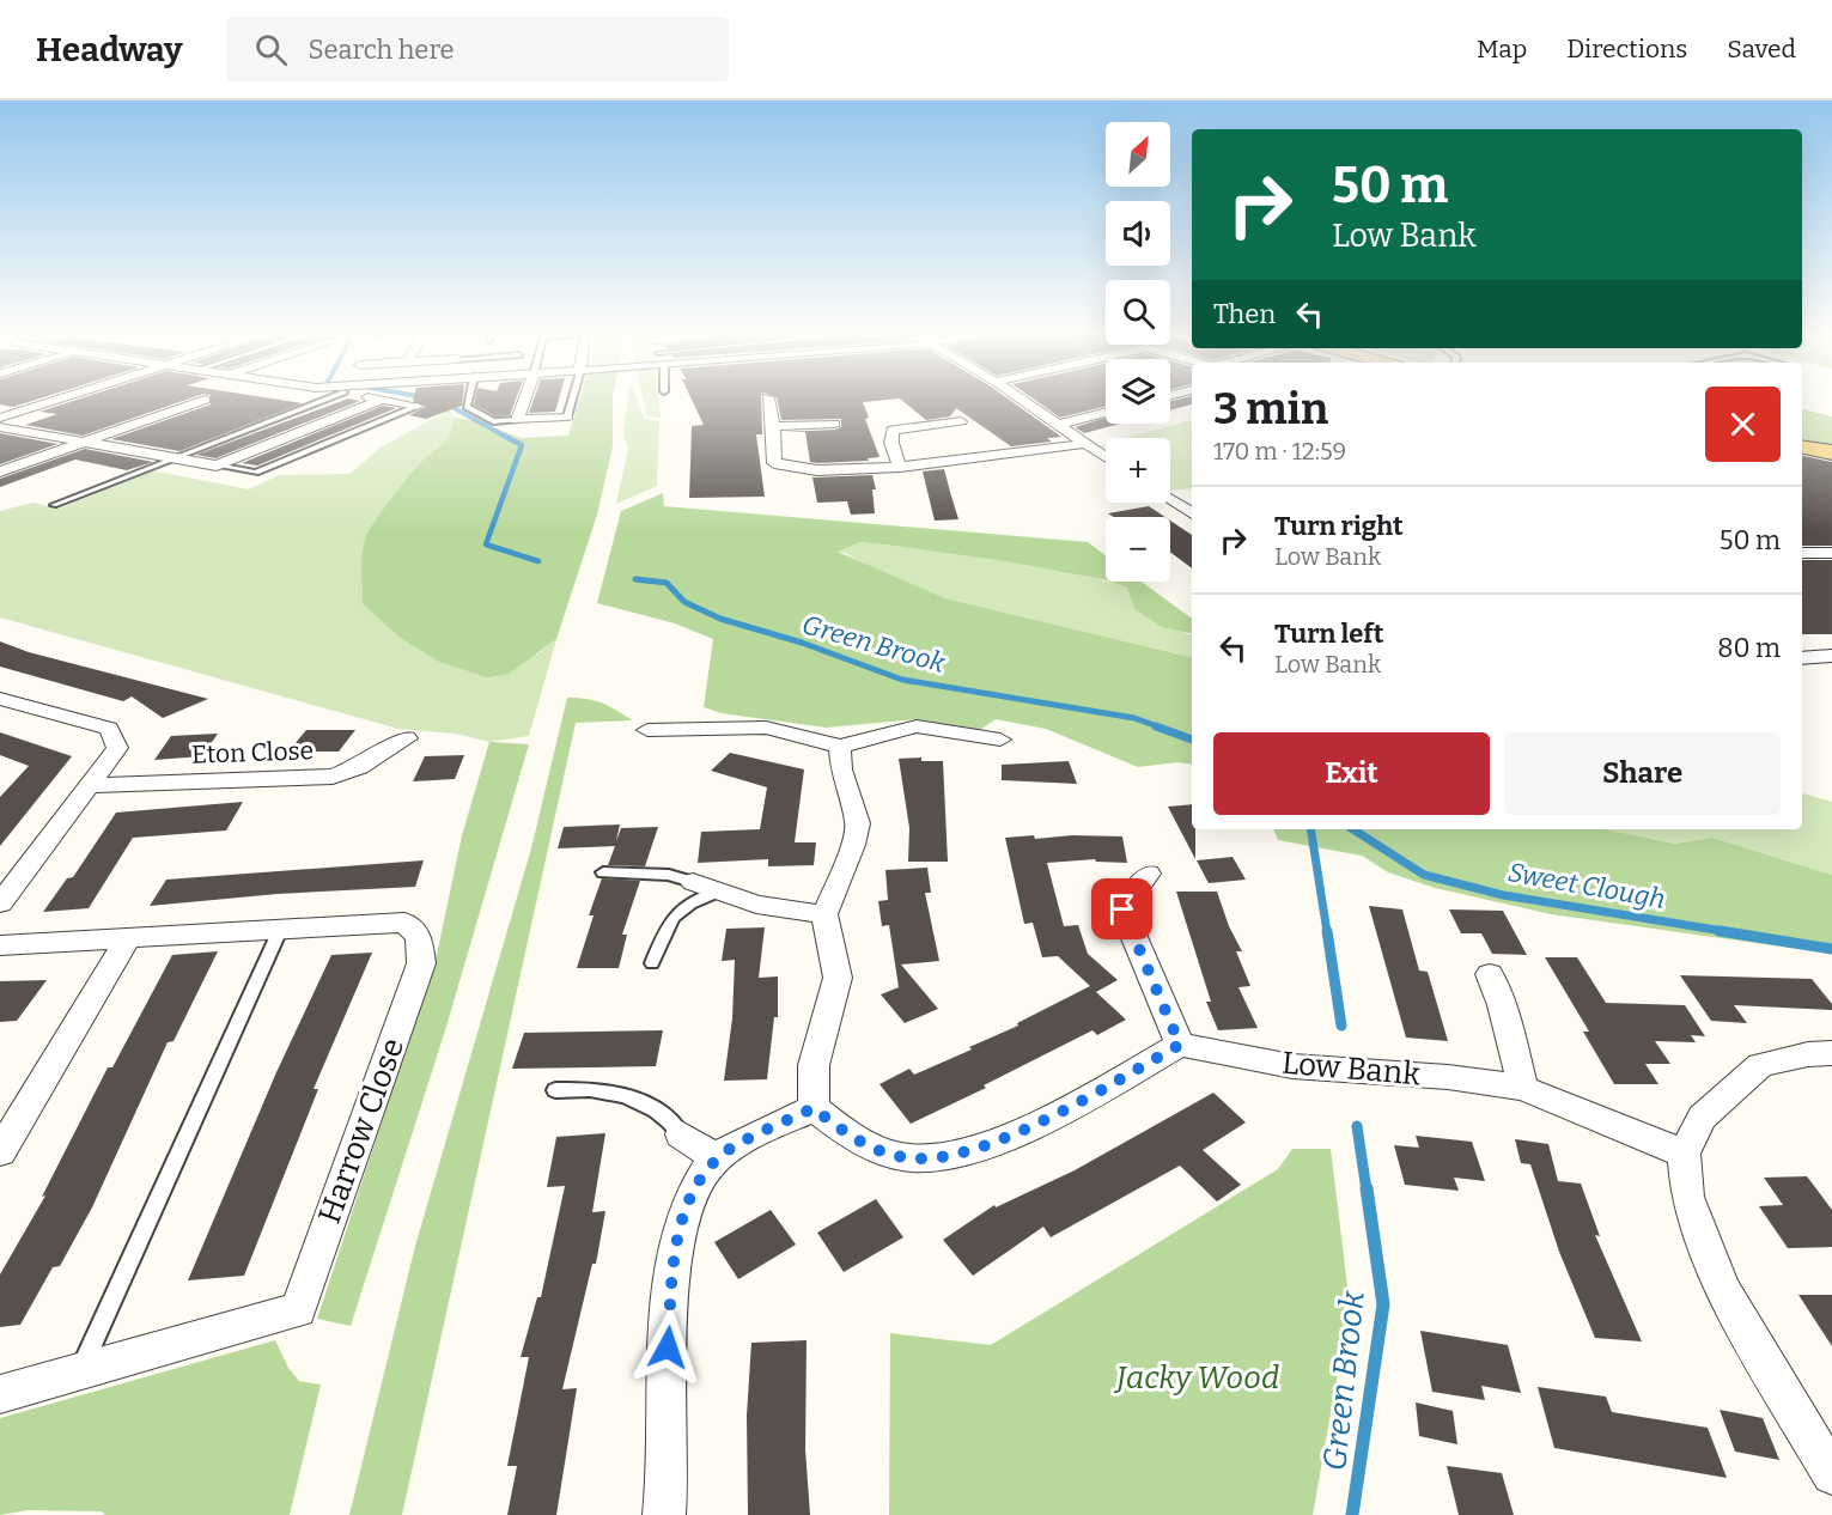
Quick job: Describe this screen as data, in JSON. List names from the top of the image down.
{
  "streets": {
    "street": ["Eton Close", "Low Bank", "Harrow Close"]
  },
  "water": ["Green Brook", "Sweet Clough"],
  "parks": ["Jacky Wood"],
  "north": "top right",
  "page": {
    "header": "Headway",
    "search": "Search here",
    "nav": ["Map", "Directions", "Saved"],
    "map_buttons": ["+", "−"],
    "turn": ["50 m", "Low Bank"],
    "then": "Then",
    "heading": ["3 min", "170 m · 12:59"],
    "list": [
      {
        "name": "Turn right",
        "note": "Low Bank",
        "value": "50 m"
      },
      {
        "name": "Turn left",
        "note": "Low Bank",
        "value": "80 m"
      }
    ],
    "buttons": ["Exit", "Share"]
  }
}
